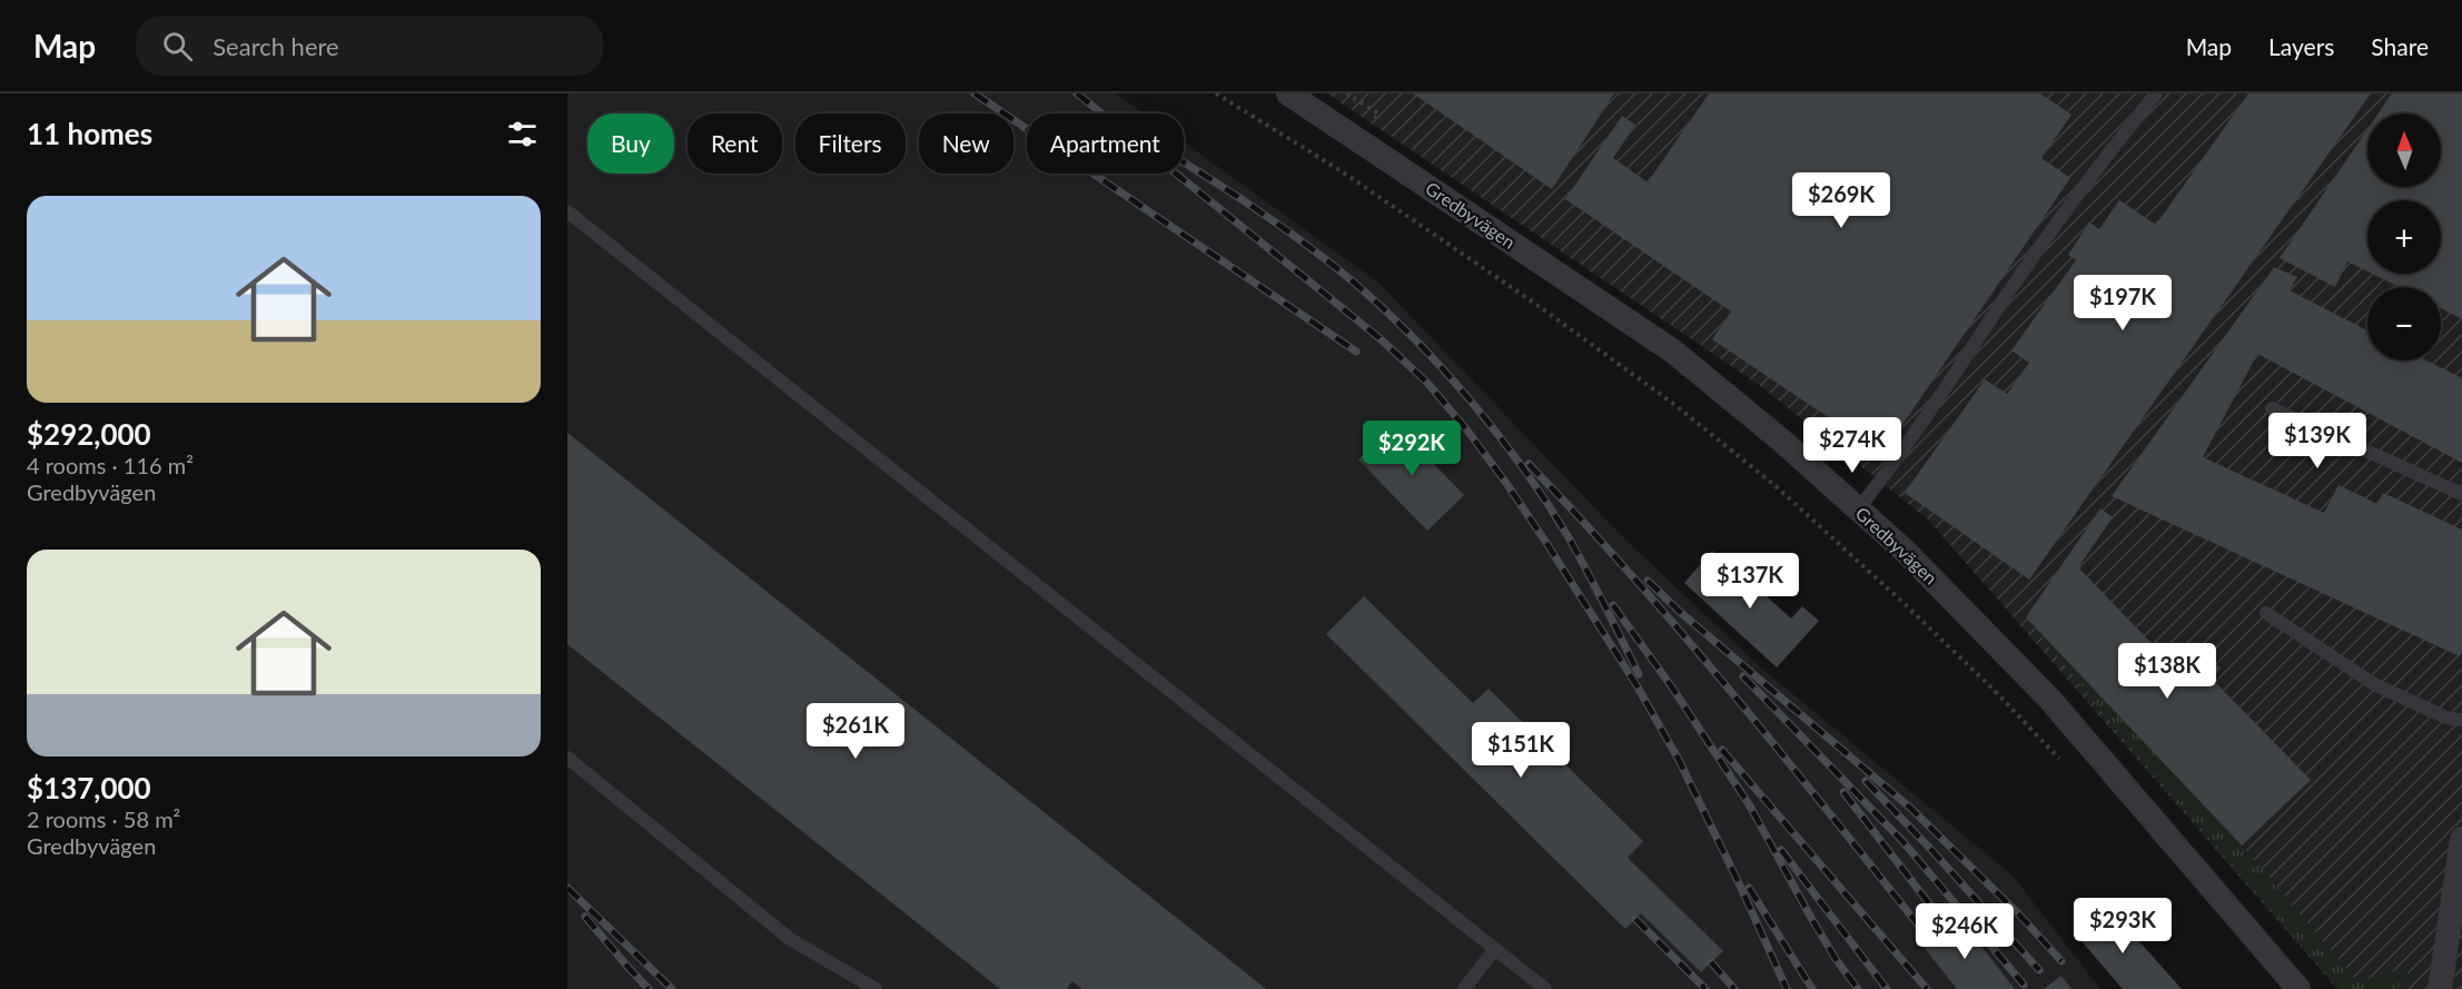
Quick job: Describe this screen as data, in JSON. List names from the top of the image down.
{
  "streets": {
    "street": ["Gredbyvägen"]
  },
  "north": "top",
  "page": {
    "header": "Map",
    "search": "Search here",
    "nav": ["Map", "Layers", "Share"],
    "heading": "11 homes",
    "map_buttons": ["+", "−"],
    "chip": [
      "Buy",
      "Rent",
      "Filters",
      "New",
      "Apartment"
    ],
    "price": [
      "$269K",
      "$197K",
      "$139K",
      "$274K",
      "$292K",
      "$137K",
      "$138K",
      "$261K",
      "$151K",
      "$293K",
      "$246K"
    ],
    "list": [
      {
        "name": "$292,000",
        "note": "4 rooms · 116 m² · Gredbyvägen"
      },
      {
        "name": "$137,000",
        "note": "2 rooms · 58 m² · Gredbyvägen"
      }
    ]
  }
}
